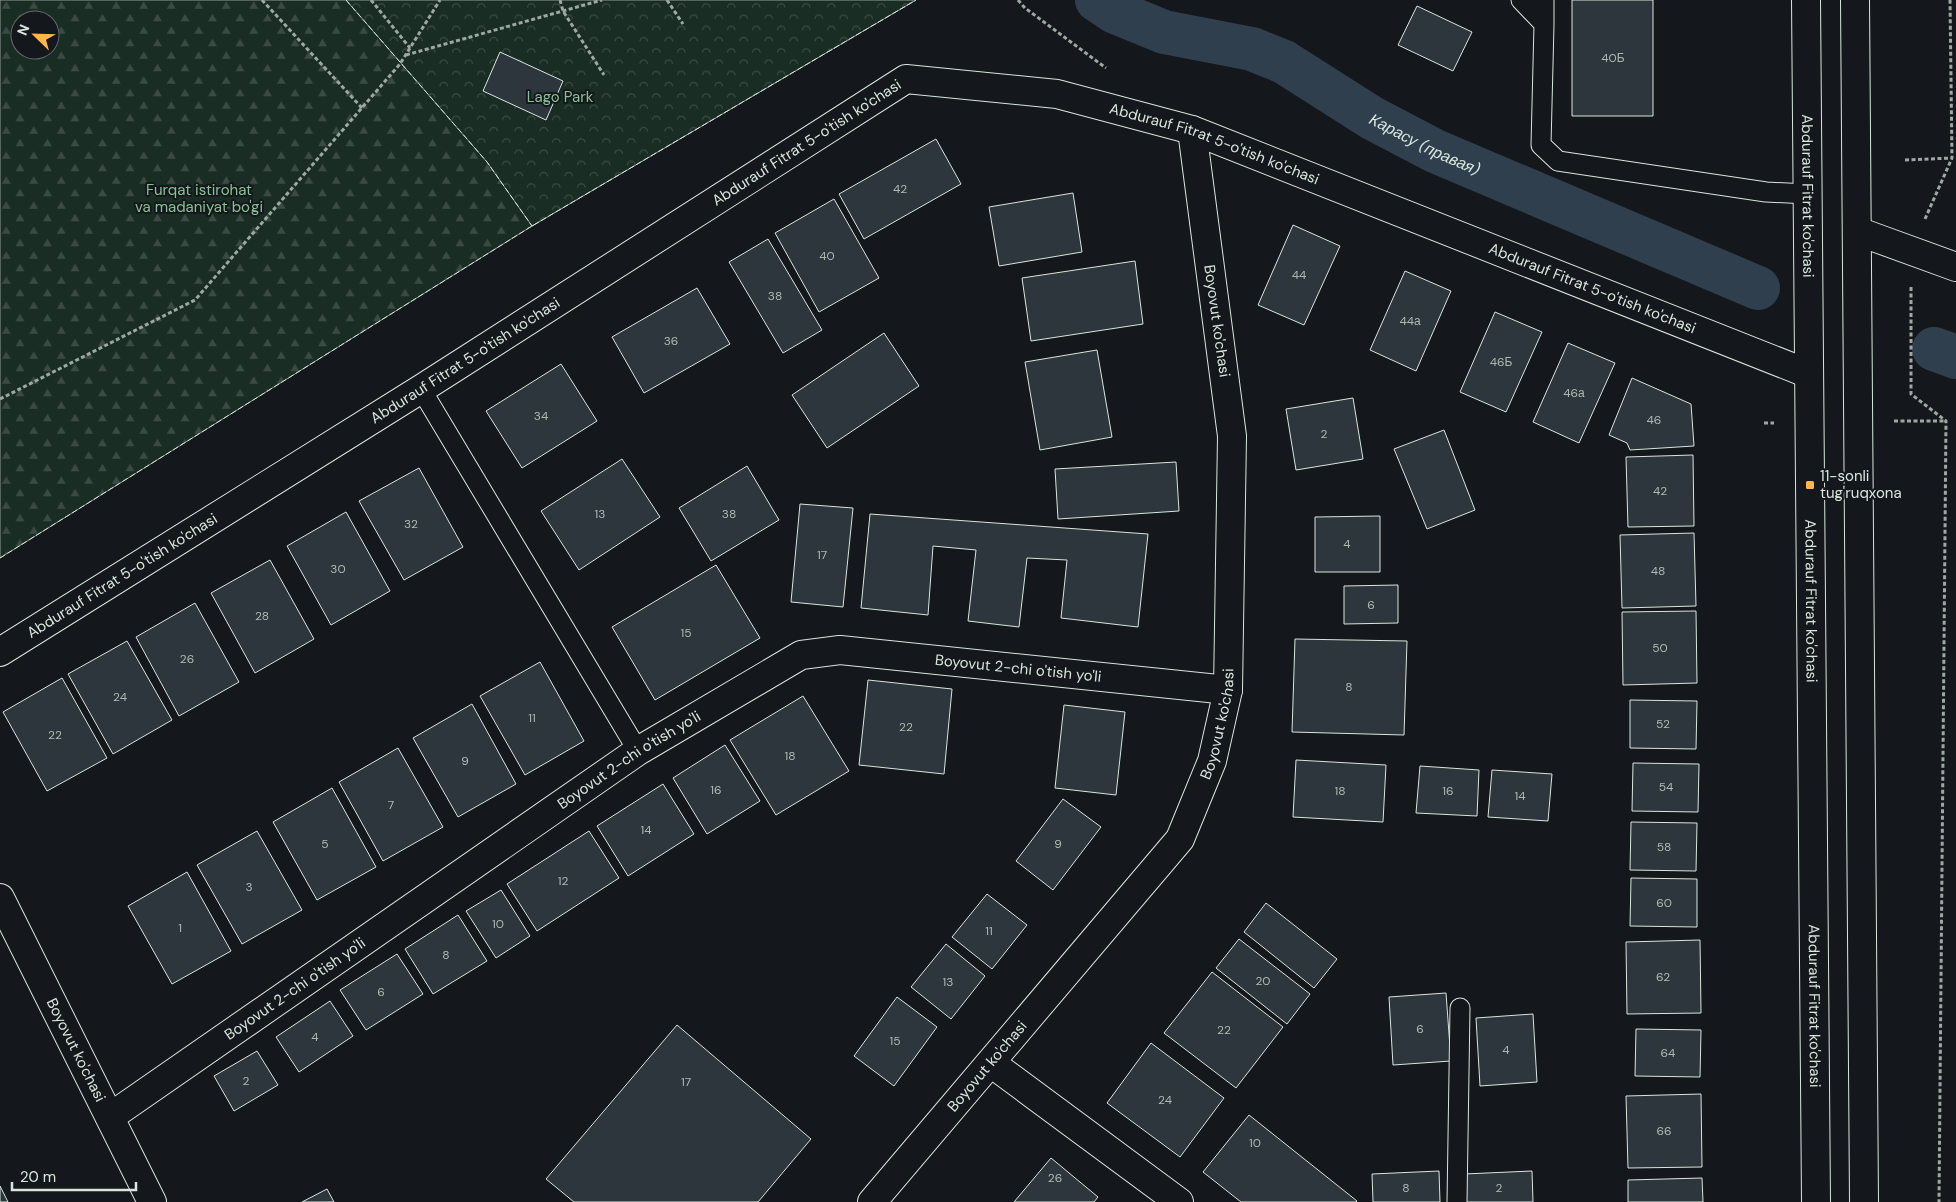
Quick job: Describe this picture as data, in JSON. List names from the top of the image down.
{
  "streets": {
    "street": [
      "Abdurauf Fitrat 5-o'tish ko'chasi",
      "Abdurauf Fitrat ko'chasi",
      "Boyovut ko'chasi",
      "Boyovut 2-chi o'tish yo'li"
    ]
  },
  "crossings": [
    ["Abdurauf Fitrat 5-o'tish ko'chasi", "Abdurauf Fitrat ko'chasi"],
    ["Abdurauf Fitrat 5-o'tish ko'chasi", "Boyovut ko'chasi"],
    ["Boyovut ko'chasi", "Boyovut 2-chi o'tish yo'li"]
  ],
  "water": ["Карасу (правая)"],
  "parks": ["Lago Park", "Furqat istirohat va madaniyat bo'gi"],
  "places": {
    "transit": ["11-sonli tug'ruqxona"]
  },
  "house_numbers": [
    "40Б",
    "42",
    "40",
    "44",
    "38",
    "44а",
    "36",
    "46Б",
    "46а",
    "34",
    "46",
    "2",
    "42",
    "13",
    "38",
    "32",
    "4",
    "17",
    "30",
    "48",
    "6",
    "28",
    "15",
    "50",
    "26",
    "8",
    "24",
    "11",
    "52",
    "22",
    "22",
    "18",
    "9",
    "54",
    "16",
    "18",
    "16",
    "14",
    "7",
    "14",
    "5",
    "9",
    "58",
    "12",
    "3",
    "60",
    "10",
    "1",
    "11",
    "8",
    "62",
    "20",
    "13",
    "6",
    "6",
    "22",
    "4",
    "15",
    "4",
    "64",
    "2",
    "17",
    "24",
    "66",
    "10",
    "26",
    "8",
    "2"
  ],
  "scale_bar": "20 m",
  "north": "top left"
}
